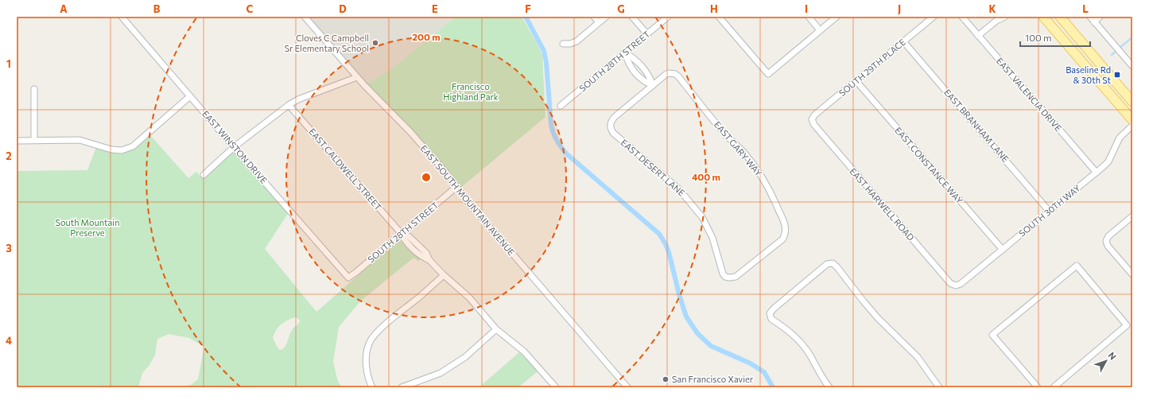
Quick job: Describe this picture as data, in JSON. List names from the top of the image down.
{
  "streets": {
    "street": [
      "SOUTH 28TH STREET",
      "SOUTH 29TH PLACE",
      "EAST VALENCIA DRIVE",
      "EAST BRANHAM LANE",
      "EAST WINSTON DRIVE",
      "EAST GARY WAY",
      "EAST CONSTANCE WAY",
      "EAST DESERT LANE",
      "EAST CALDWELL STREET",
      "EAST SOUTH MOUNTAIN AVENUE",
      "EAST HARWELL ROAD",
      "SOUTH 30TH WAY"
    ]
  },
  "crossings": [
    ["SOUTH 28TH STREET", "EAST WINSTON DRIVE"],
    ["SOUTH 28TH STREET", "EAST CALDWELL STREET"],
    ["SOUTH 28TH STREET", "EAST SOUTH MOUNTAIN AVENUE"],
    ["SOUTH 29TH PLACE", "EAST BRANHAM LANE"],
    ["SOUTH 29TH PLACE", "EAST CONSTANCE WAY"],
    ["SOUTH 29TH PLACE", "EAST HARWELL ROAD"],
    ["EAST VALENCIA DRIVE", "SOUTH 30TH WAY"],
    ["EAST BRANHAM LANE", "SOUTH 30TH WAY"],
    ["EAST GARY WAY", "EAST DESERT LANE"],
    ["EAST CONSTANCE WAY", "SOUTH 30TH WAY"],
    ["EAST HARWELL ROAD", "SOUTH 30TH WAY"]
  ],
  "parks": ["Francisco Highland Park", "South Mountain Preserve"],
  "places": {
    "other": ["Cloves C Campbell Sr Elementary School", "San Francisco Xavier"],
    "transit": ["Baseline Rd & 30th St"]
  },
  "scale_bar": "100 m",
  "north": "top right",
  "grid": {
    "columns": [
      "A",
      "B",
      "C",
      "D",
      "E",
      "F",
      "G",
      "H",
      "I",
      "J",
      "K",
      "L"
    ],
    "rows": [
      "1",
      "2",
      "3",
      "4"
    ]
  },
  "rings": ["200 m", "400 m"]
}
